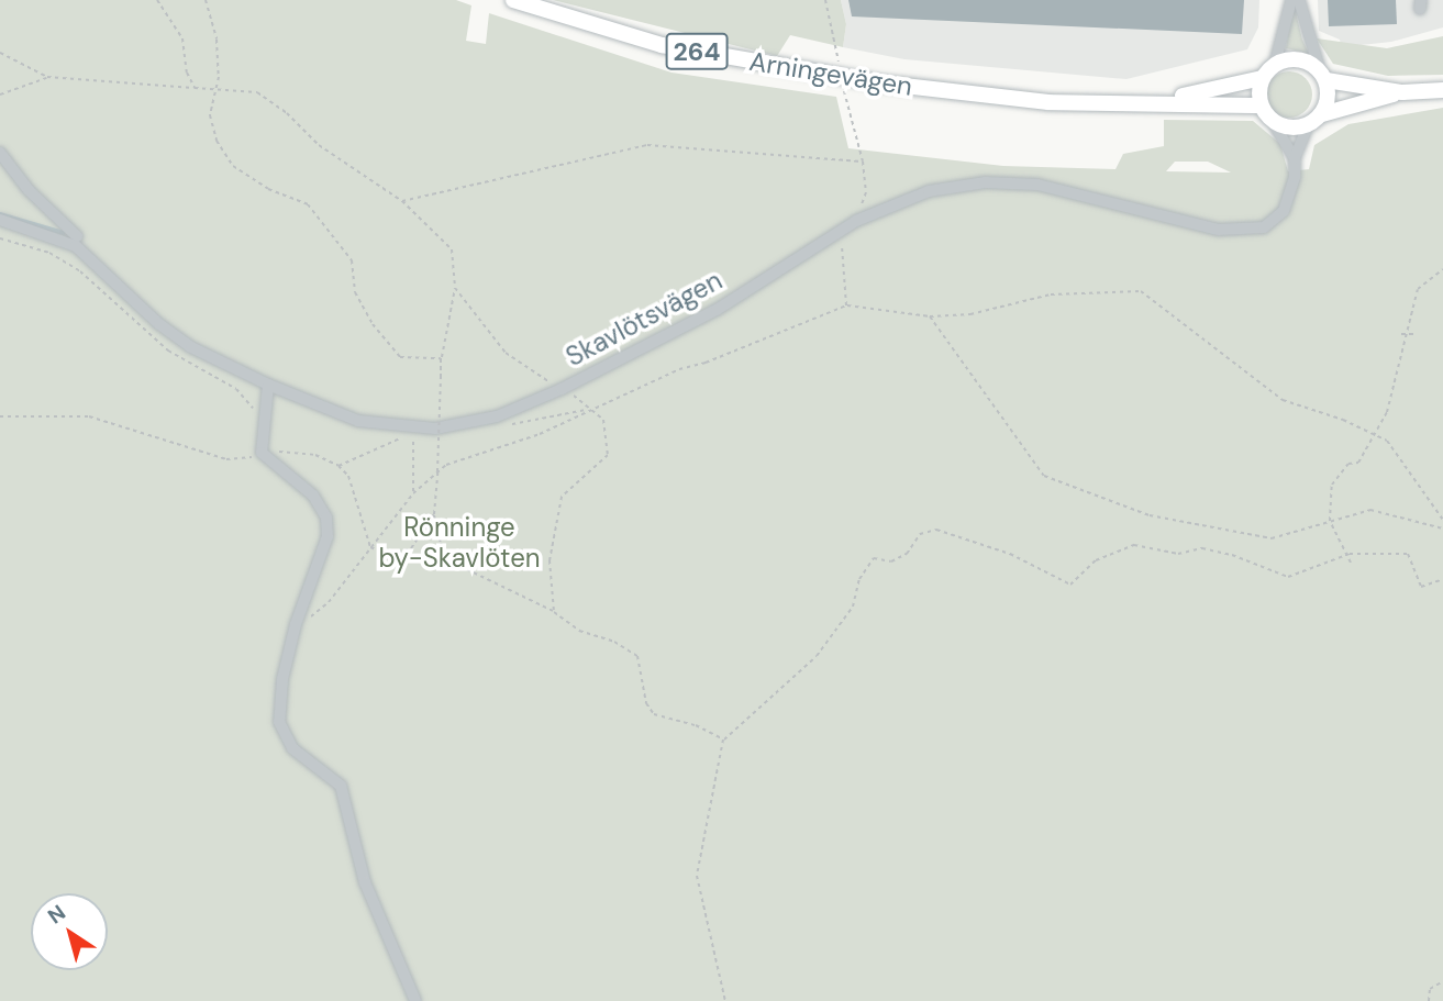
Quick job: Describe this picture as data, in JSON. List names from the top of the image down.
{
  "streets": {
    "main road": ["264", "Arningevägen"],
    "street": ["Skavlötsvägen"]
  },
  "crossings": [
    ["Arningevägen", "Skavlötsvägen"]
  ],
  "parks": ["Rönninge by-Skavlöten"],
  "north": "top left"
}
